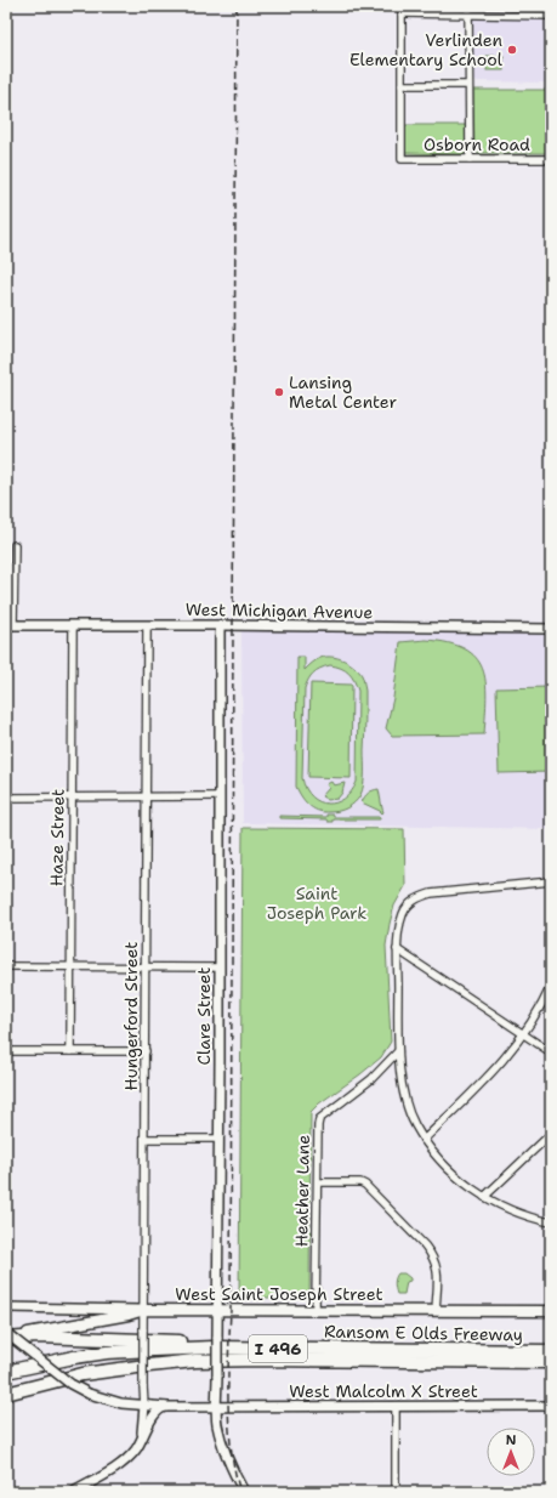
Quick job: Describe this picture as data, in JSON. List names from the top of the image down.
{
  "streets": {
    "highway": ["Ransom E Olds Freeway", "I 496"],
    "main road": ["West Saint Joseph Street"],
    "street": [
      "Osborn Road",
      "West Michigan Avenue",
      "Haze Street",
      "Hungerford Street",
      "Clare Street",
      "Heather Lane",
      "West Malcolm X Street"
    ]
  },
  "crossings": [
    ["West Michigan Avenue", "Haze Street"],
    ["West Michigan Avenue", "Hungerford Street"],
    ["West Michigan Avenue", "Clare Street"],
    ["Hungerford Street", "West Saint Joseph Street"],
    ["Hungerford Street", "West Malcolm X Street"],
    ["Clare Street", "West Saint Joseph Street"],
    ["Clare Street", "West Malcolm X Street"],
    ["Heather Lane", "West Saint Joseph Street"],
    ["Ransom E Olds Freeway", "I 496"]
  ],
  "parks": ["Saint Joseph Park"],
  "places": ["Verlinden Elementary School", "Lansing Metal Center"],
  "north": "top"
}
